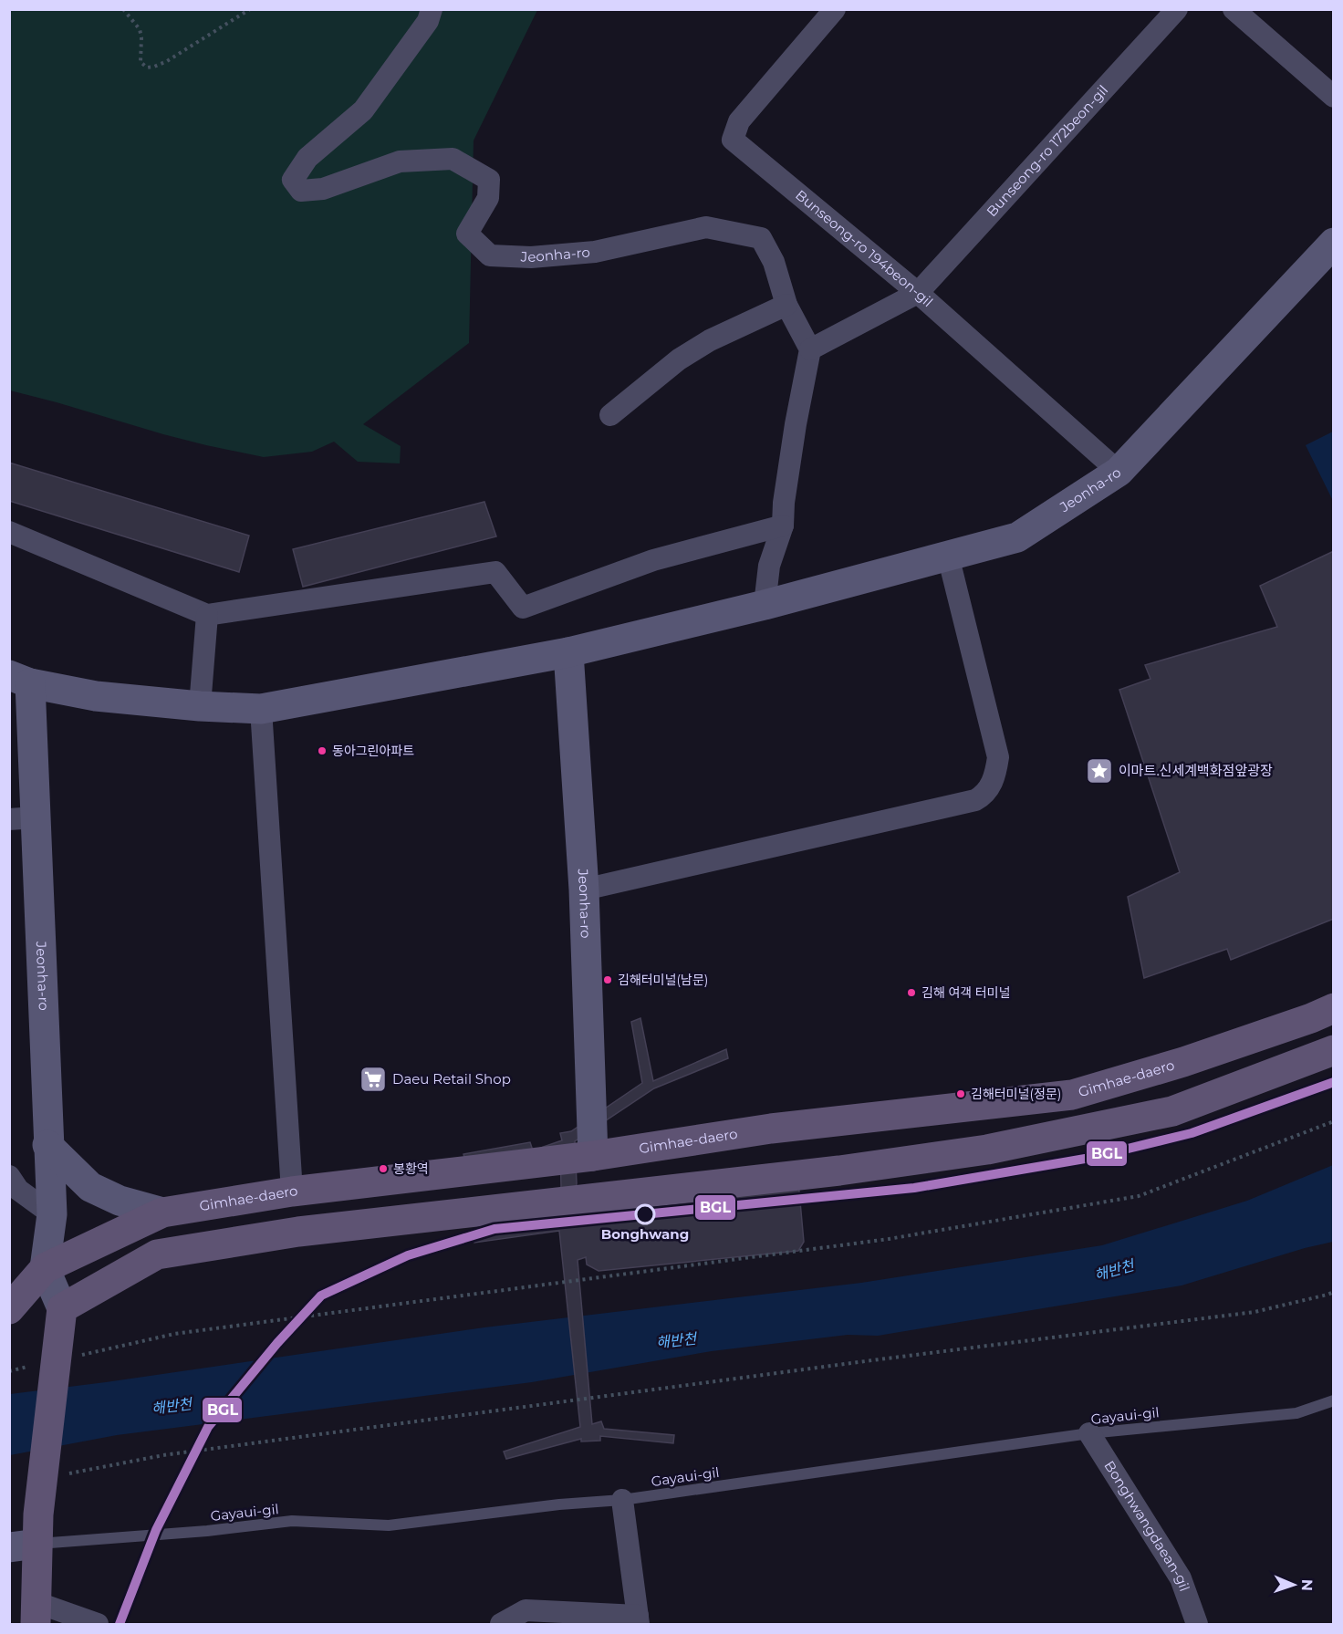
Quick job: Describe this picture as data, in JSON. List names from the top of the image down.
{
  "streets": {
    "main road": ["Jeonha-ro", "Gimhae-daero"],
    "street": ["Bunseong-ro 172beon-gil", "Bunseong-ro 194beon-gil", "Bonghwangdaean-gil"],
    "lane": ["Gayaui-gil"]
  },
  "crossings": [
    ["Bunseong-ro 172beon-gil", "Bunseong-ro 194beon-gil"],
    ["Bunseong-ro 172beon-gil", "Jeonha-ro"],
    ["Bunseong-ro 194beon-gil", "Jeonha-ro"],
    ["Jeonha-ro", "Gimhae-daero"],
    ["Gayaui-gil", "Bonghwangdaean-gil"]
  ],
  "water": ["해반천"],
  "places": {
    "other": [
      "동아그린아파트",
      "김해터미널(남문)",
      "김해 여객 터미널",
      "김해터미널(정문)",
      "봉황역",
      "Bonghwang"
    ],
    "place": ["이마트.신세계백화점앞광장"],
    "supermarket": ["Daeu Retail Shop"]
  },
  "lines": ["transit line BGL"],
  "north": "right"
}
